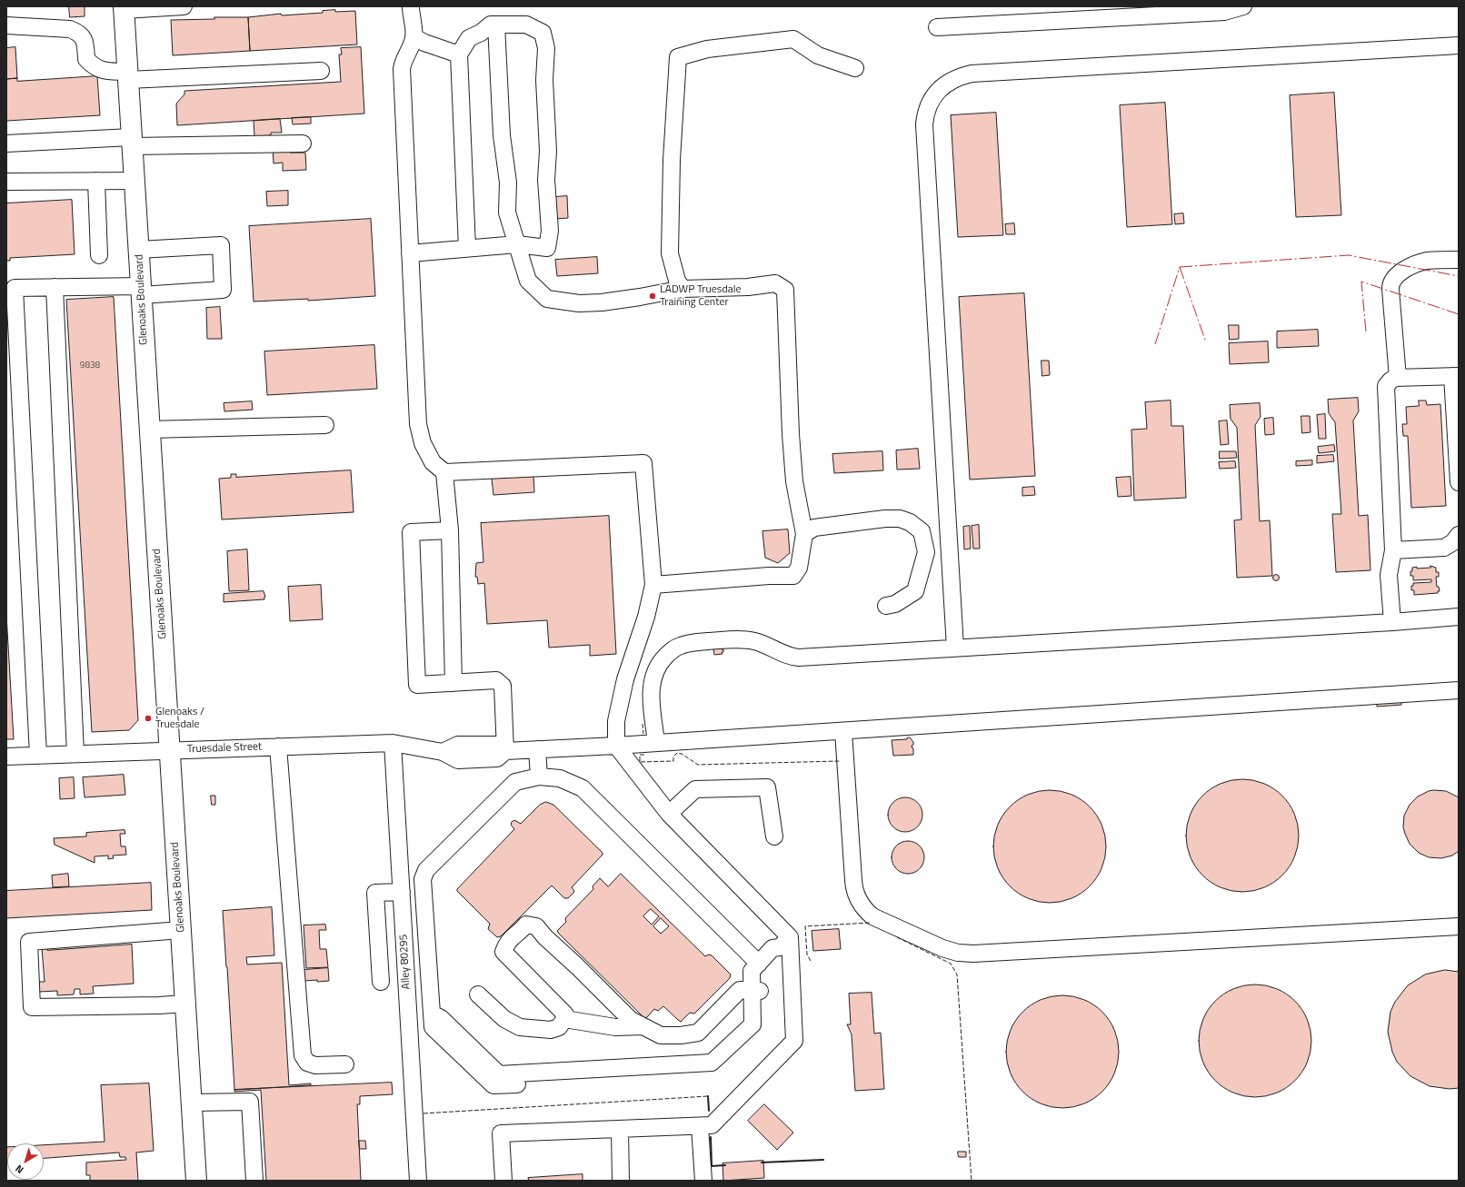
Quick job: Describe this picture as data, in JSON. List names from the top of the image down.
{
  "streets": {
    "main road": ["Glenoaks Boulevard"],
    "street": ["Truesdale Street", "Alley 80295"]
  },
  "crossings": [
    ["Glenoaks Boulevard", "Truesdale Street"],
    ["Truesdale Street", "Alley 80295"]
  ],
  "places": ["LADWP Truesdale Training Center", "Glenoaks / Truesdale"],
  "house_numbers": ["9838"],
  "north": "bottom left"
}
